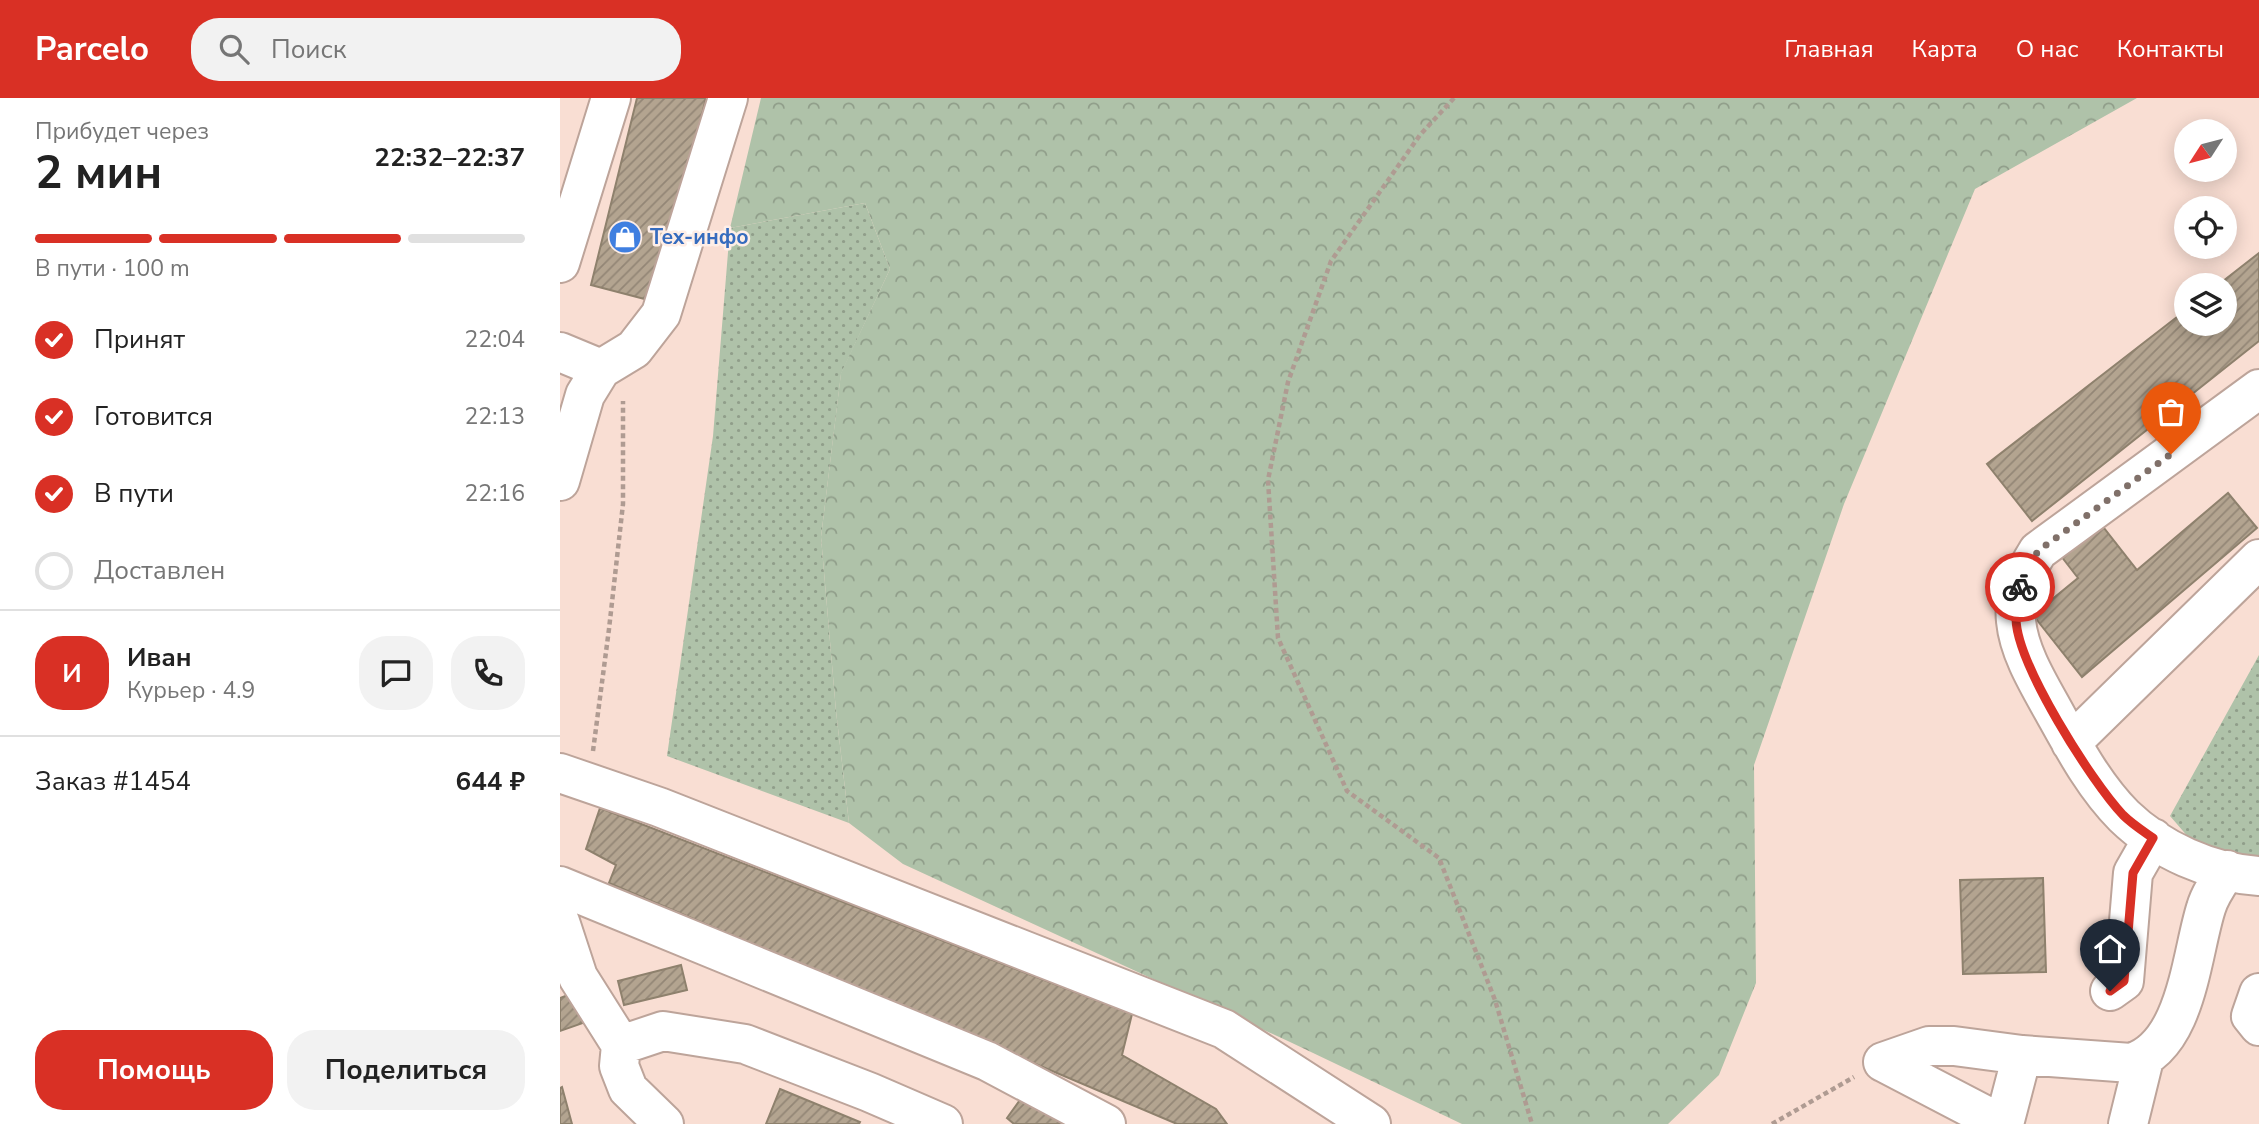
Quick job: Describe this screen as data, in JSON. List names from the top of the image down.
{
  "places": {
    "shop": ["Тех-инфо"]
  },
  "north": "bottom left",
  "page": {
    "header": "Parcelo",
    "search": "Поиск",
    "nav": [
      "Главная",
      "Карта",
      "О нас",
      "Контакты"
    ],
    "heading": ["2 мин", "Прибудет через", "22:32–22:37"],
    "panel": [
      "Иван",
      "Курьер · 4.9",
      "Заказ #1454",
      "644 ₽"
    ],
    "bar": "В пути · 100 m",
    "list": [
      ["Принят", "22:04"],
      ["Готовится", "22:13"],
      ["В пути", "22:16"],
      "Доставлен"
    ],
    "round": "И",
    "buttons": ["Помощь", "Поделиться"]
  }
}
